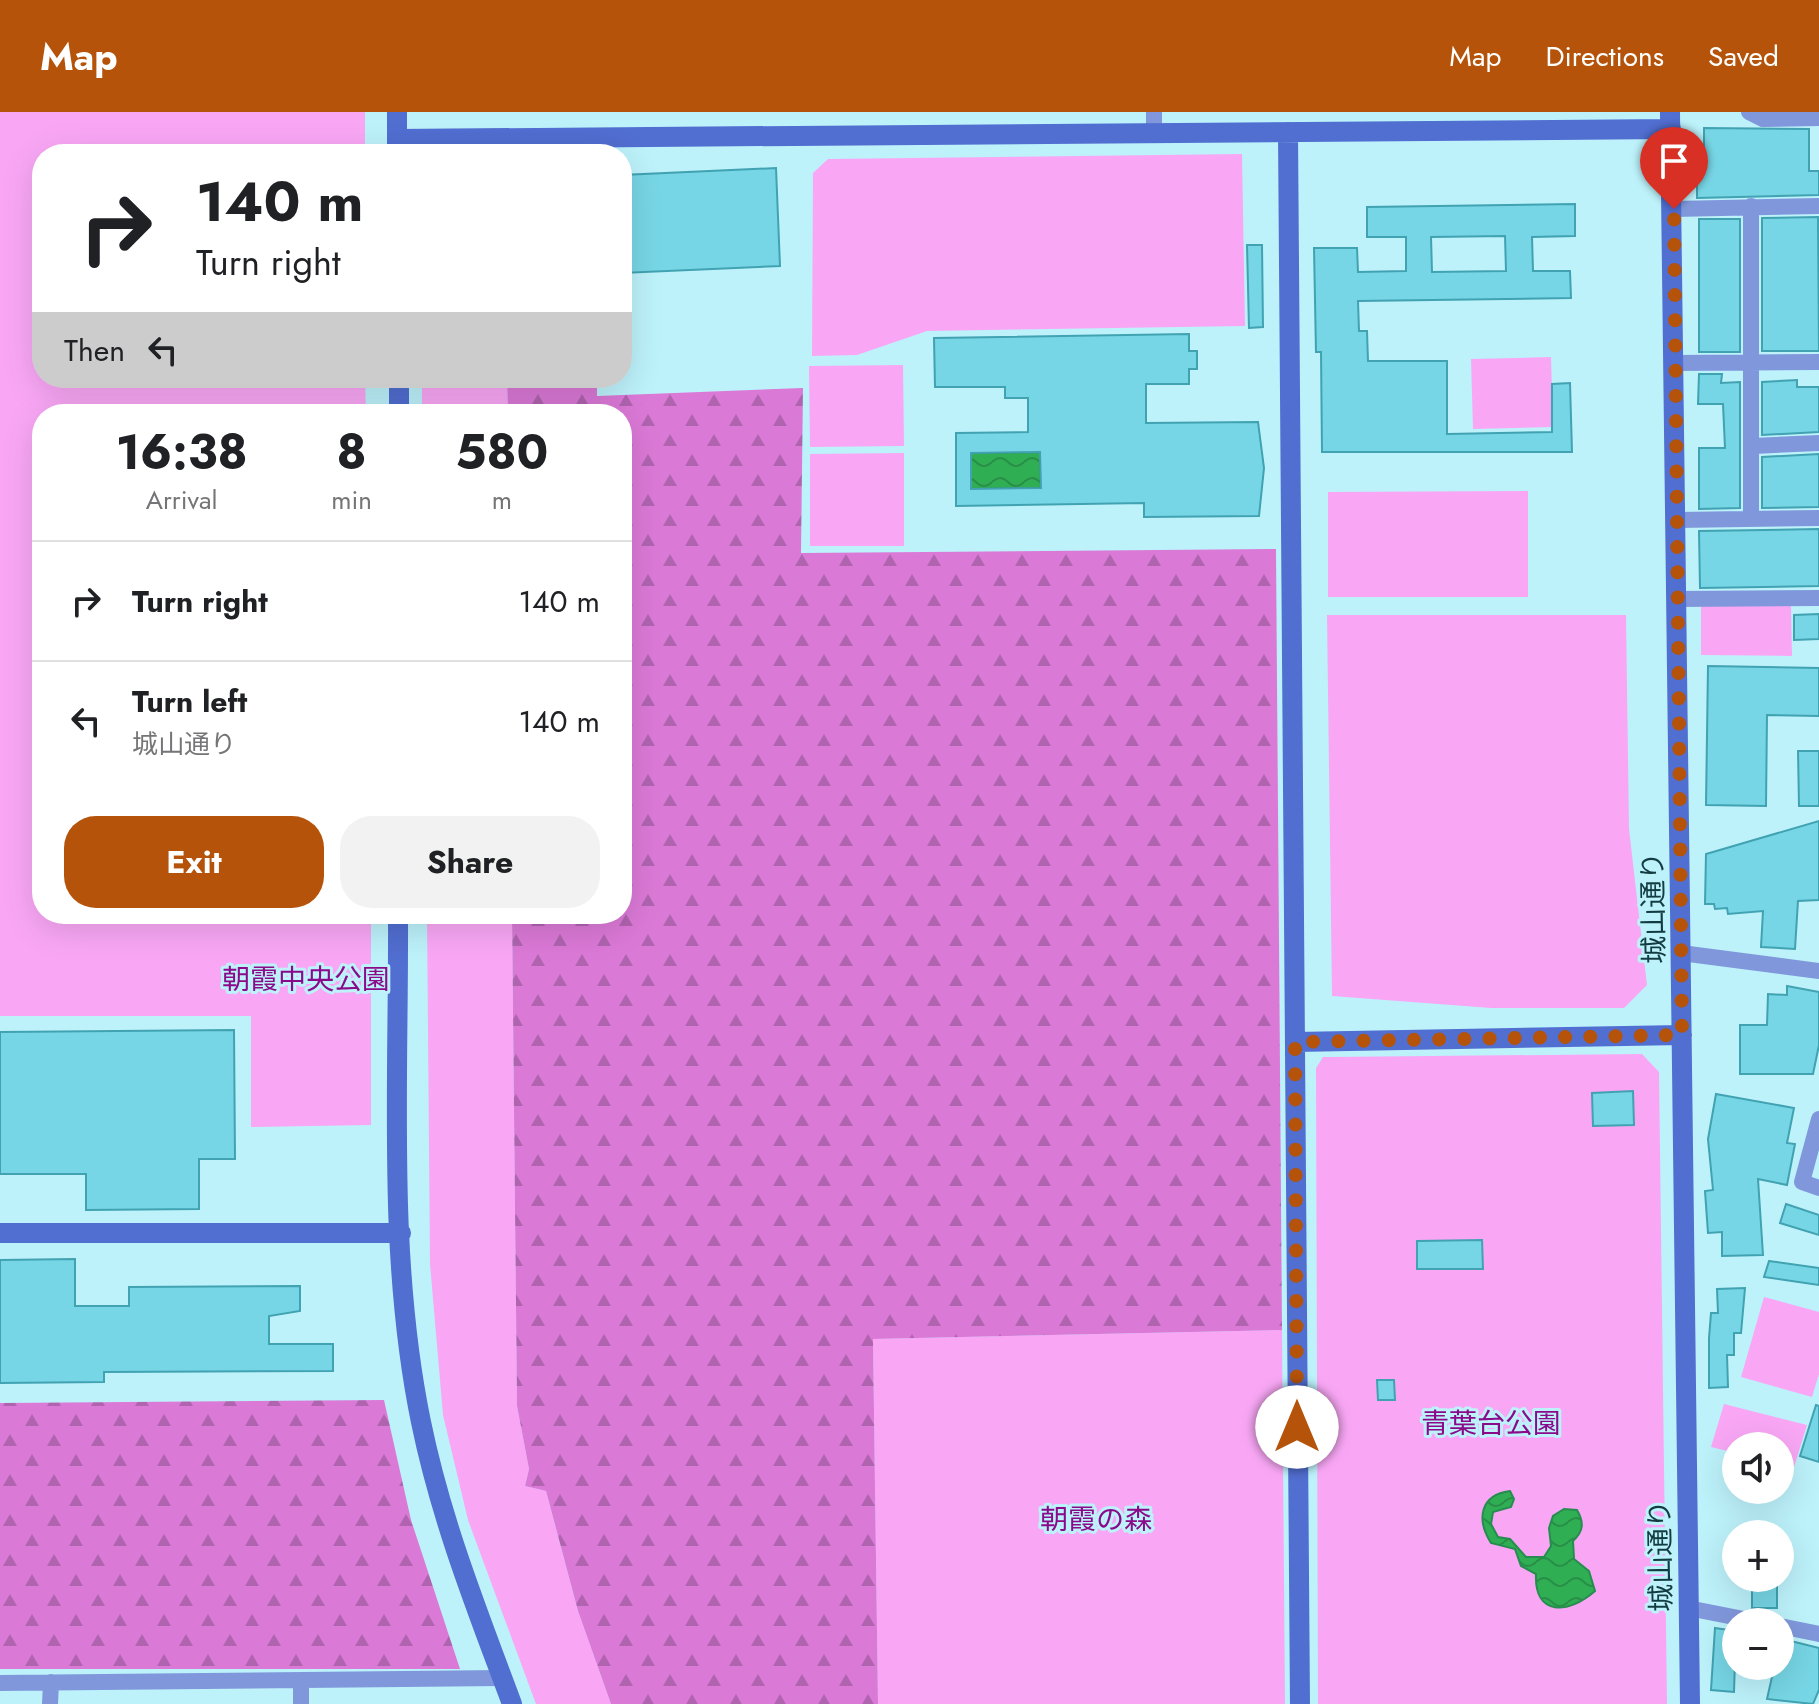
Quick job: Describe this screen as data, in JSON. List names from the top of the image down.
{
  "streets": {
    "street": ["城山通り"]
  },
  "parks": ["朝霞中央公園", "青葉台公園", "朝霞の森"],
  "page": {
    "header": "Map",
    "nav": ["Map", "Directions", "Saved"],
    "turn": ["140 m", "Turn right"],
    "then": "Then",
    "eta": [
      "16:38",
      "Arrival",
      "8",
      "min",
      "580",
      "m"
    ],
    "list": [
      {
        "name": "Turn right",
        "value": "140 m"
      },
      {
        "name": "Turn left",
        "note": "城山通り",
        "value": "140 m"
      }
    ],
    "buttons": ["Exit", "Share"],
    "map_buttons": ["+", "−"]
  }
}
